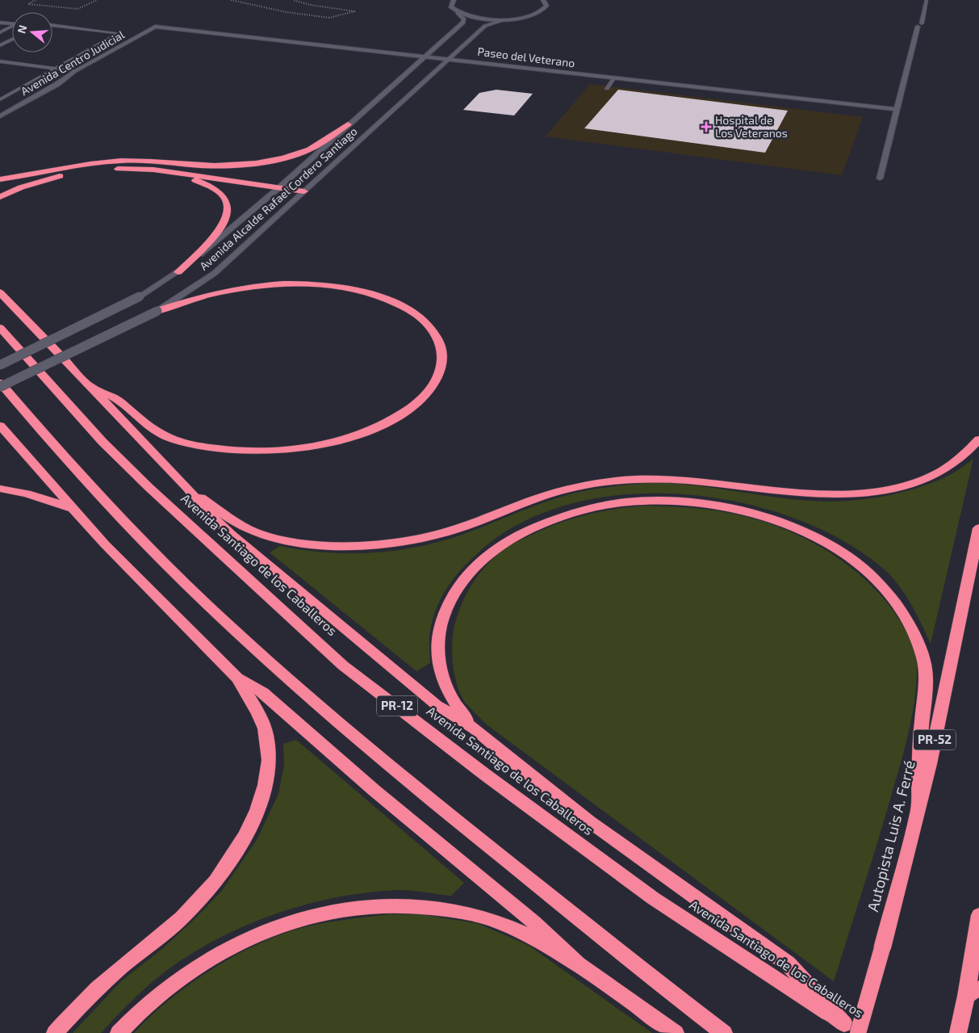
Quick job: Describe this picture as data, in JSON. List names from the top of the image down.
{
  "streets": {
    "highway": [
      "Avenida Santiago de los Caballeros",
      "PR-12",
      "PR-52",
      "Autopista Luis A. Ferré"
    ],
    "street": ["Paseo del Veterano", "Avenida Centro Judicial", "Avenida Alcalde Rafael Cordero Santiago"]
  },
  "crossings": [
    ["Paseo del Veterano", "Avenida Centro Judicial"],
    ["Paseo del Veterano", "Avenida Alcalde Rafael Cordero Santiago"],
    ["Avenida Santiago de los Caballeros", "Autopista Luis A. Ferré"]
  ],
  "places": {
    "health": ["Hospital de Los Veteranos"]
  },
  "north": "left"
}
